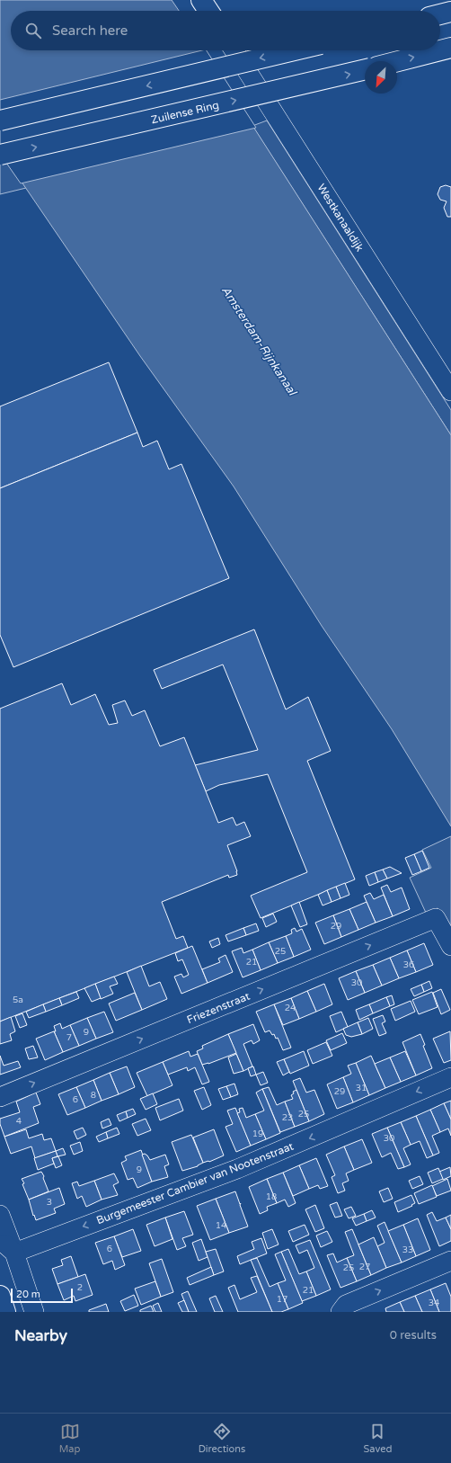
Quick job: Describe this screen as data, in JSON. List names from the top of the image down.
{
  "streets": {
    "main road": ["Zuilense Ring"],
    "street": ["Westkanaaldijk", "Friezenstraat", "Burgemeester Cambier van Nootenstraat"]
  },
  "one_way": ["Friezenstraat", "Burgemeester Cambier van Nootenstraat"],
  "water": ["Amsterdam-Rijnkanaal"],
  "house_numbers": [
    "29",
    "25",
    "21",
    "36",
    "30",
    "5a",
    "24",
    "9",
    "7",
    "31",
    "29",
    "8",
    "6",
    "25",
    "23",
    "4",
    "19",
    "30",
    "9",
    "18",
    "3",
    "14",
    "6",
    "33",
    "27",
    "25",
    "2",
    "21",
    "17",
    "34"
  ],
  "scale_bar": "20 m",
  "north": "bottom left",
  "page": {
    "search": "Search here",
    "scale": "20 m",
    "heading": ["Nearby", "0 results"],
    "nav": ["Map", "Directions", "Saved"]
  }
}
